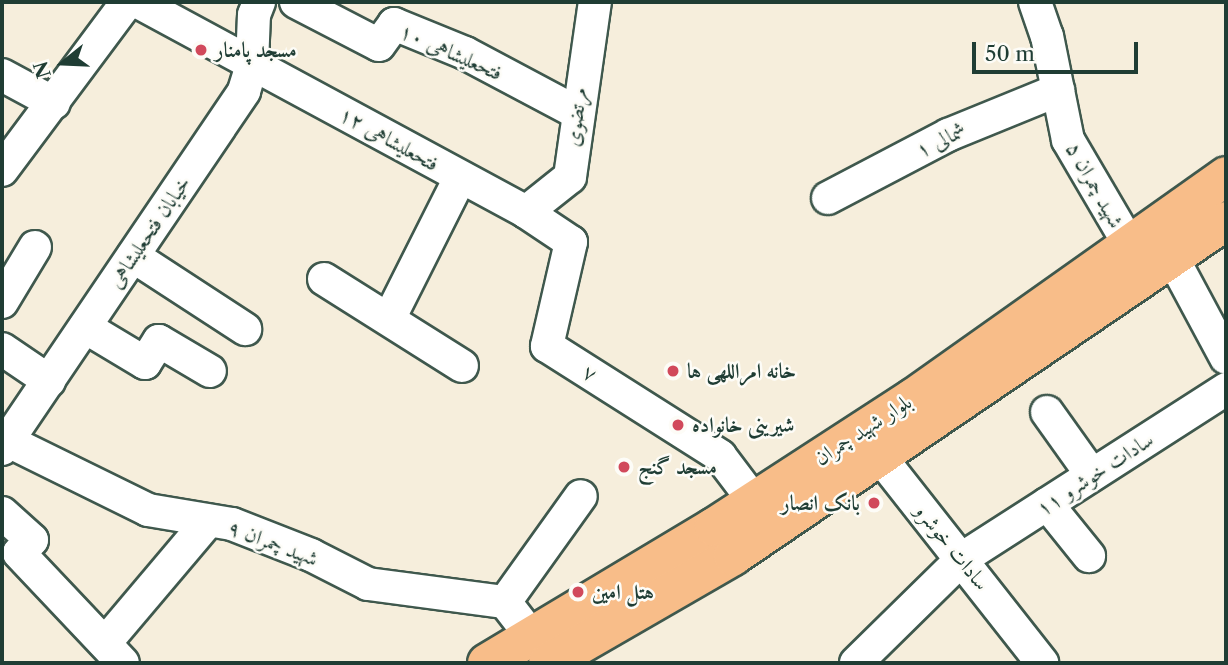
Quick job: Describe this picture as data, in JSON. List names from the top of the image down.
{
  "streets": {
    "main road": ["بلوار شهید چمران"],
    "street": [
      "فتحعلیشاهی ۱۰",
      "مرتضوی",
      "فتحعلیشاهی ۱۲",
      "شمالی ۱",
      "شهید چمران ۵",
      "خیابان فتحعلیشاهی",
      "۷",
      "سادات خوشرو ۱۱",
      "شهید چمران ۹",
      "سادات خوشرو"
    ]
  },
  "crossings": [
    ["فتحعلیشاهی ۱۰", "مرتضوی"],
    ["مرتضوی", "فتحعلیشاهی ۱۲"],
    ["مرتضوی", "۷"],
    ["فتحعلیشاهی ۱۲", "خیابان فتحعلیشاهی"],
    ["فتحعلیشاهی ۱۲", "۷"],
    ["شمالی ۱", "شهید چمران ۵"],
    ["شهید چمران ۵", "بلوار شهید چمران"],
    ["خیابان فتحعلیشاهی", "شهید چمران ۹"],
    ["۷", "بلوار شهید چمران"],
    ["بلوار شهید چمران", "سادات خوشرو"],
    ["سادات خوشرو ۱۱", "سادات خوشرو"]
  ],
  "places": [
    "مسجد پامنار",
    "خانه امراللهی ها",
    "شیرینی خانواده",
    "مسجد گنج",
    "بانک انصار",
    "هتل امین"
  ],
  "scale_bar": "50 m",
  "north": "left"
}
